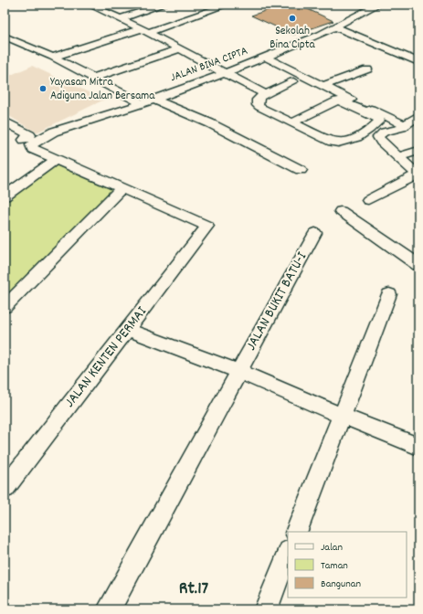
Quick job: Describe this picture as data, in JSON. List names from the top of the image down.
{
  "streets": {
    "street": ["JALAN BINA CIPTA", "JALAN BUKIT BATU-I", "JALAN KENTEN PERMAI"]
  },
  "districts": ["Rt.17"],
  "places": ["Sekolah Bina Cipta", "Yayasan Mitra Adiguna Jalan Bersama"],
  "legend": ["Jalan", "Taman", "Bangunan"]
}
